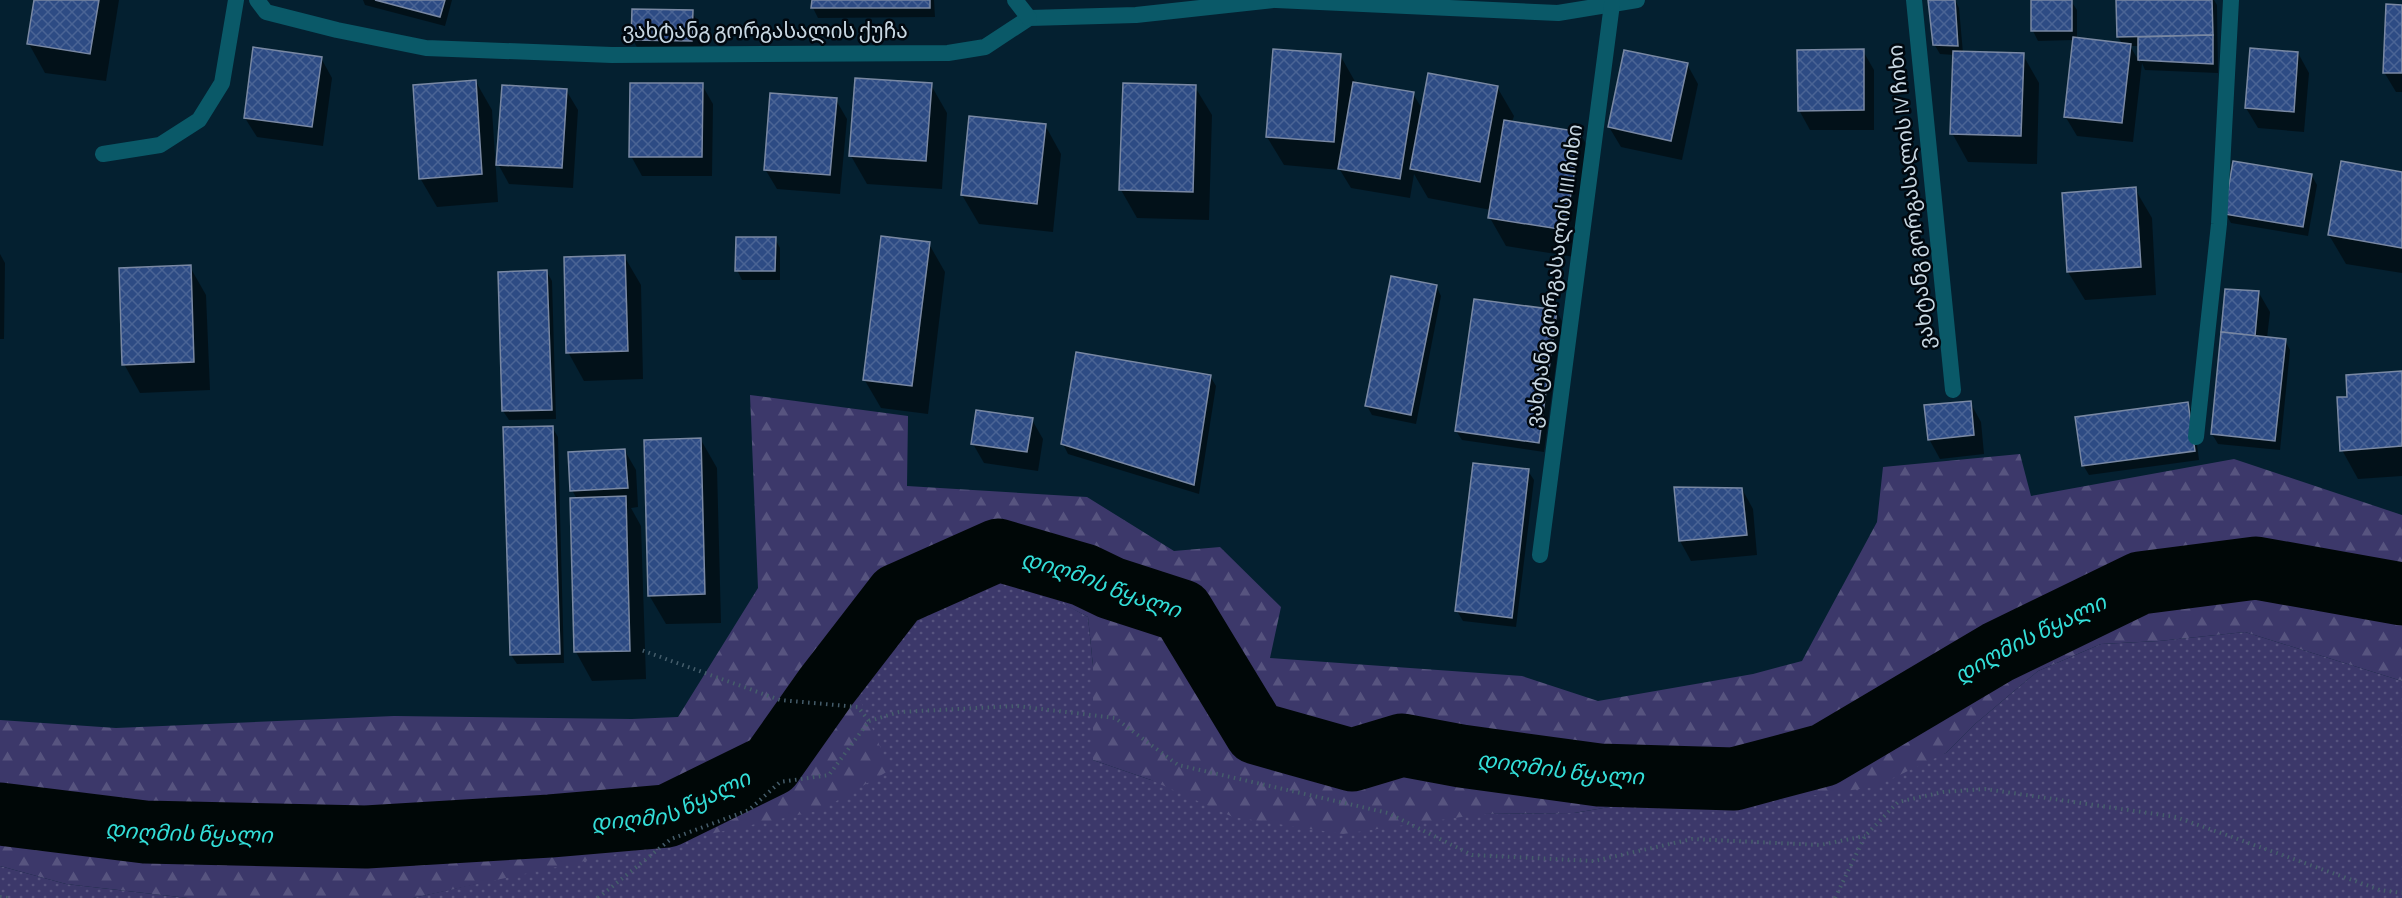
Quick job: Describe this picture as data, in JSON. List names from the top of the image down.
{
  "streets": {
    "street": ["ვახტანგ გორგასალის ქუჩა", "ვახტანგ გორგასალის IV ჩიხი", "ვახტანგ გორგასალის III ჩიხი"]
  },
  "water": ["დიღმის წყალი"]
}
